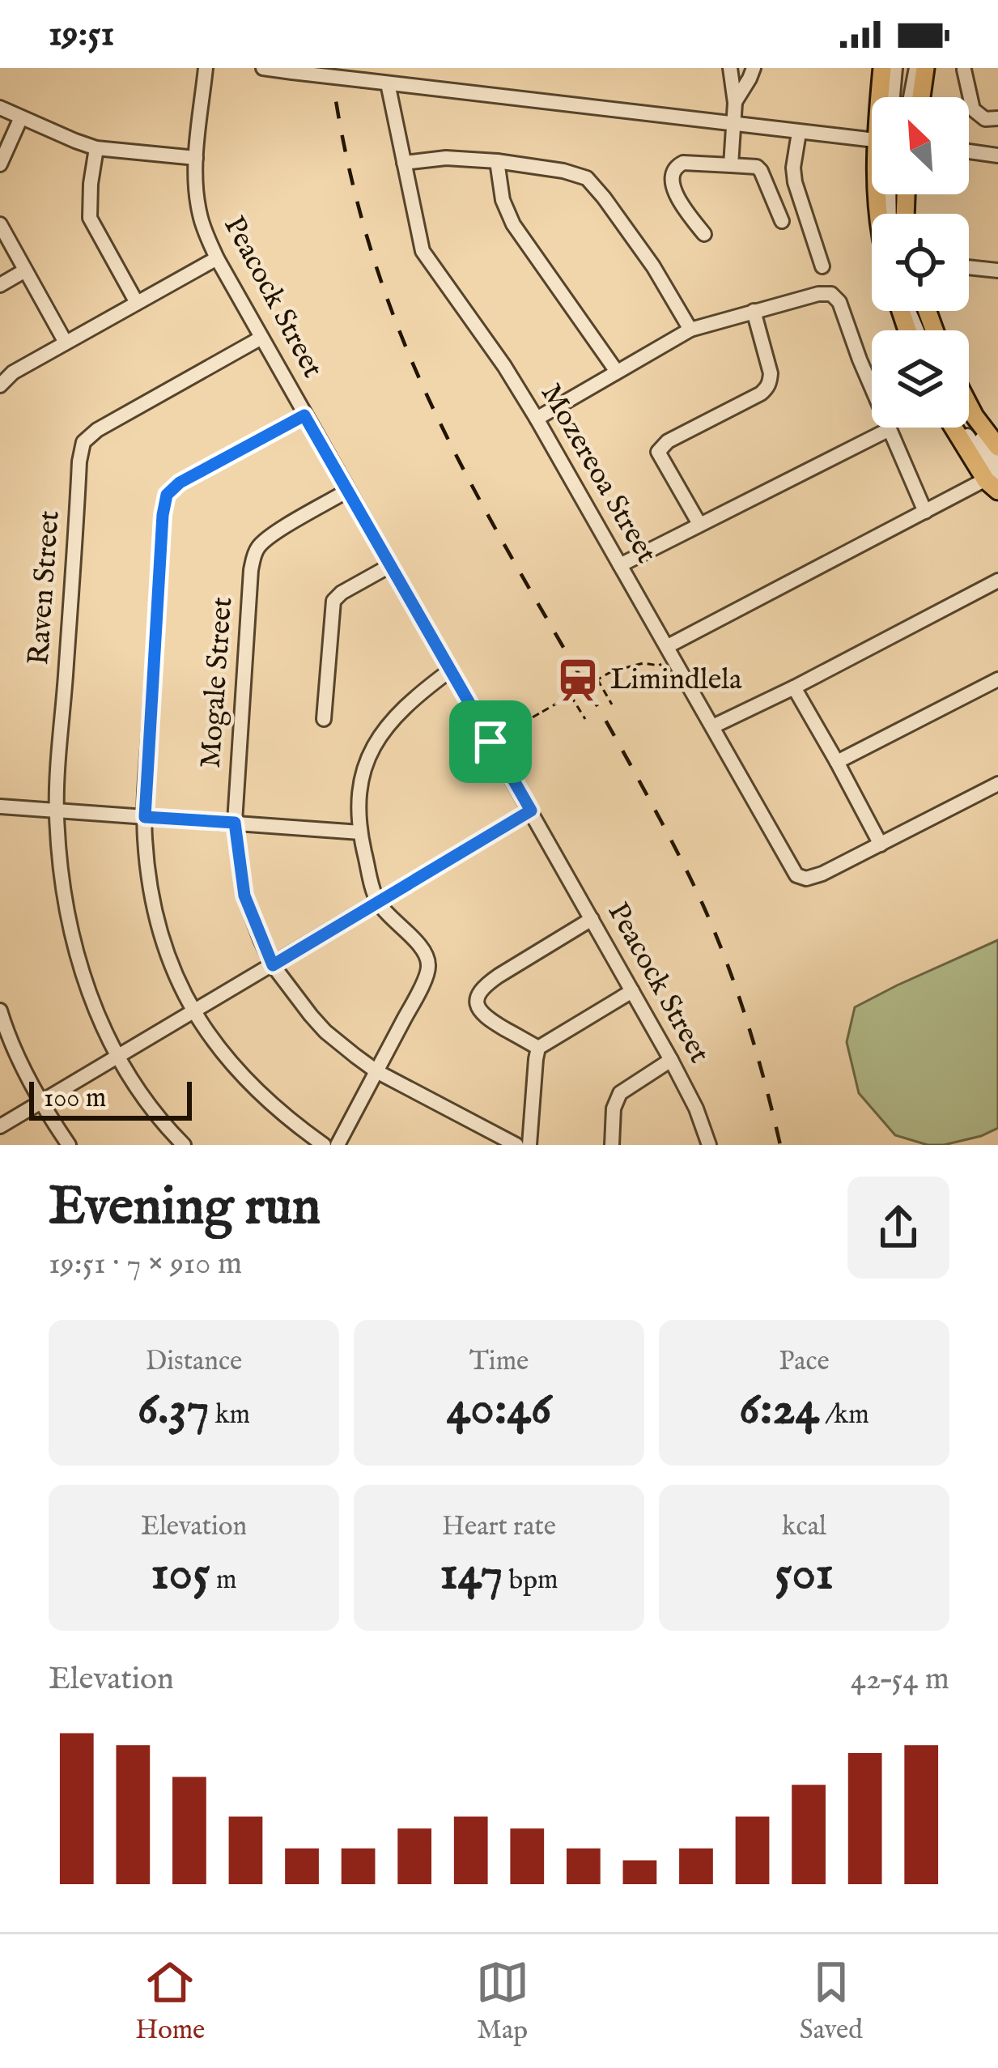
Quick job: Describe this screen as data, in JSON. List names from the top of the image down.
{
  "streets": {
    "street": [
      "Peacock Street",
      "Mozereoa Street",
      "Raven Street",
      "Mogale Street"
    ]
  },
  "crossings": [
    ["Peacock Street", "Raven Street"],
    ["Peacock Street", "Mogale Street"]
  ],
  "places": {
    "station": ["Limindlela"]
  },
  "scale_bar": "100 m",
  "north": "top left",
  "page": {
    "status": "19:51",
    "scale": "100 m",
    "heading": ["Evening run", "19:51 · 7 × 910 m"],
    "stats": [
      ["Distance", "6.37 km"],
      ["Time", "40:46"],
      ["Pace", "6:24 /km"],
      ["Elevation", "105 m"],
      ["Heart rate", "147 bpm"],
      ["kcal", "501"]
    ],
    "chart": ["Elevation", "42–54 m"],
    "tabs": ["Home", "Map", "Saved"]
  }
}
